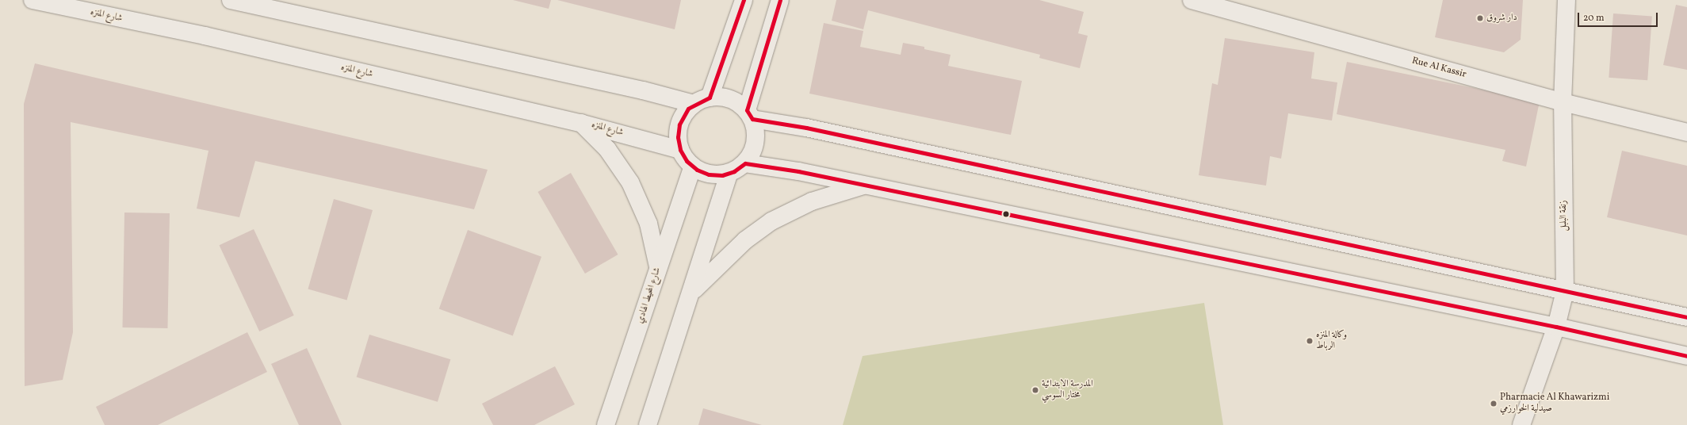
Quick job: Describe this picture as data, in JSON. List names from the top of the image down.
{
  "streets": {
    "street": [
      "شارع المنزه",
      "Rue Al Kassir",
      "زنقة البلبل",
      "شارع المحيط الهادي"
    ]
  },
  "crossings": [
    ["شارع المنزه", "شارع المحيط الهادي"],
    ["Rue Al Kassir", "زنقة البلبل"]
  ],
  "places": [
    "دار شروق",
    "وكالة المنزه الرباط",
    "المدرسة الابتدائية مختار السوسي",
    "Pharmacie Al Khawarizmi صيدلية الخوارزمي"
  ],
  "scale_bar": "20 m"
}
